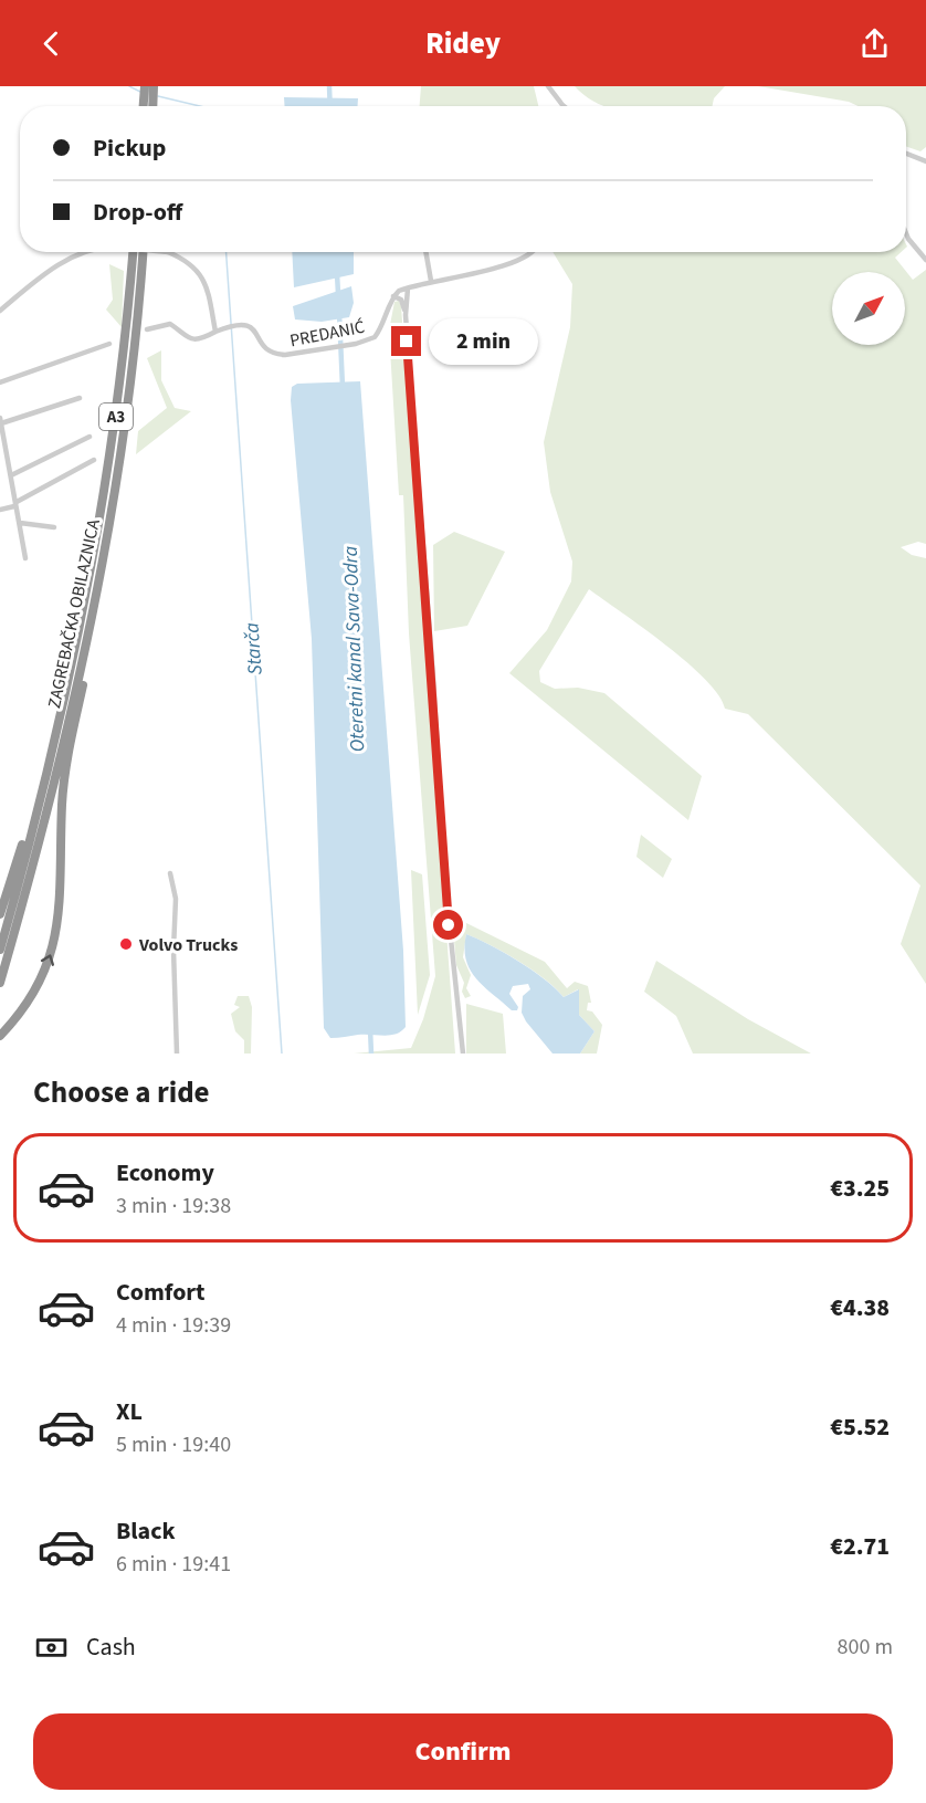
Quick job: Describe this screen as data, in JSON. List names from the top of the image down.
{
  "streets": {
    "highway": ["A3", "ZAGREBAČKA OBILAZNICA"],
    "street": ["PREDANIĆ"]
  },
  "water": ["Starča", "Oteretni kanal Sava-Odra"],
  "places": ["Volvo Trucks"],
  "north": "top right",
  "page": {
    "header": "Ridey",
    "banner": ["Pickup", "Drop-off"],
    "bubble": "2 min",
    "heading": "Choose a ride",
    "list": [
      {
        "name": "Economy",
        "note": "3 min · 19:38",
        "value": "€3.25"
      },
      {
        "name": "Comfort",
        "note": "4 min · 19:39",
        "value": "€4.38"
      },
      {
        "name": "XL",
        "note": "5 min · 19:40",
        "value": "€5.52"
      },
      {
        "name": "Black",
        "note": "6 min · 19:41",
        "value": "€2.71"
      }
    ],
    "pay": ["Cash", "800 m"],
    "buttons": "Confirm"
  }
}
